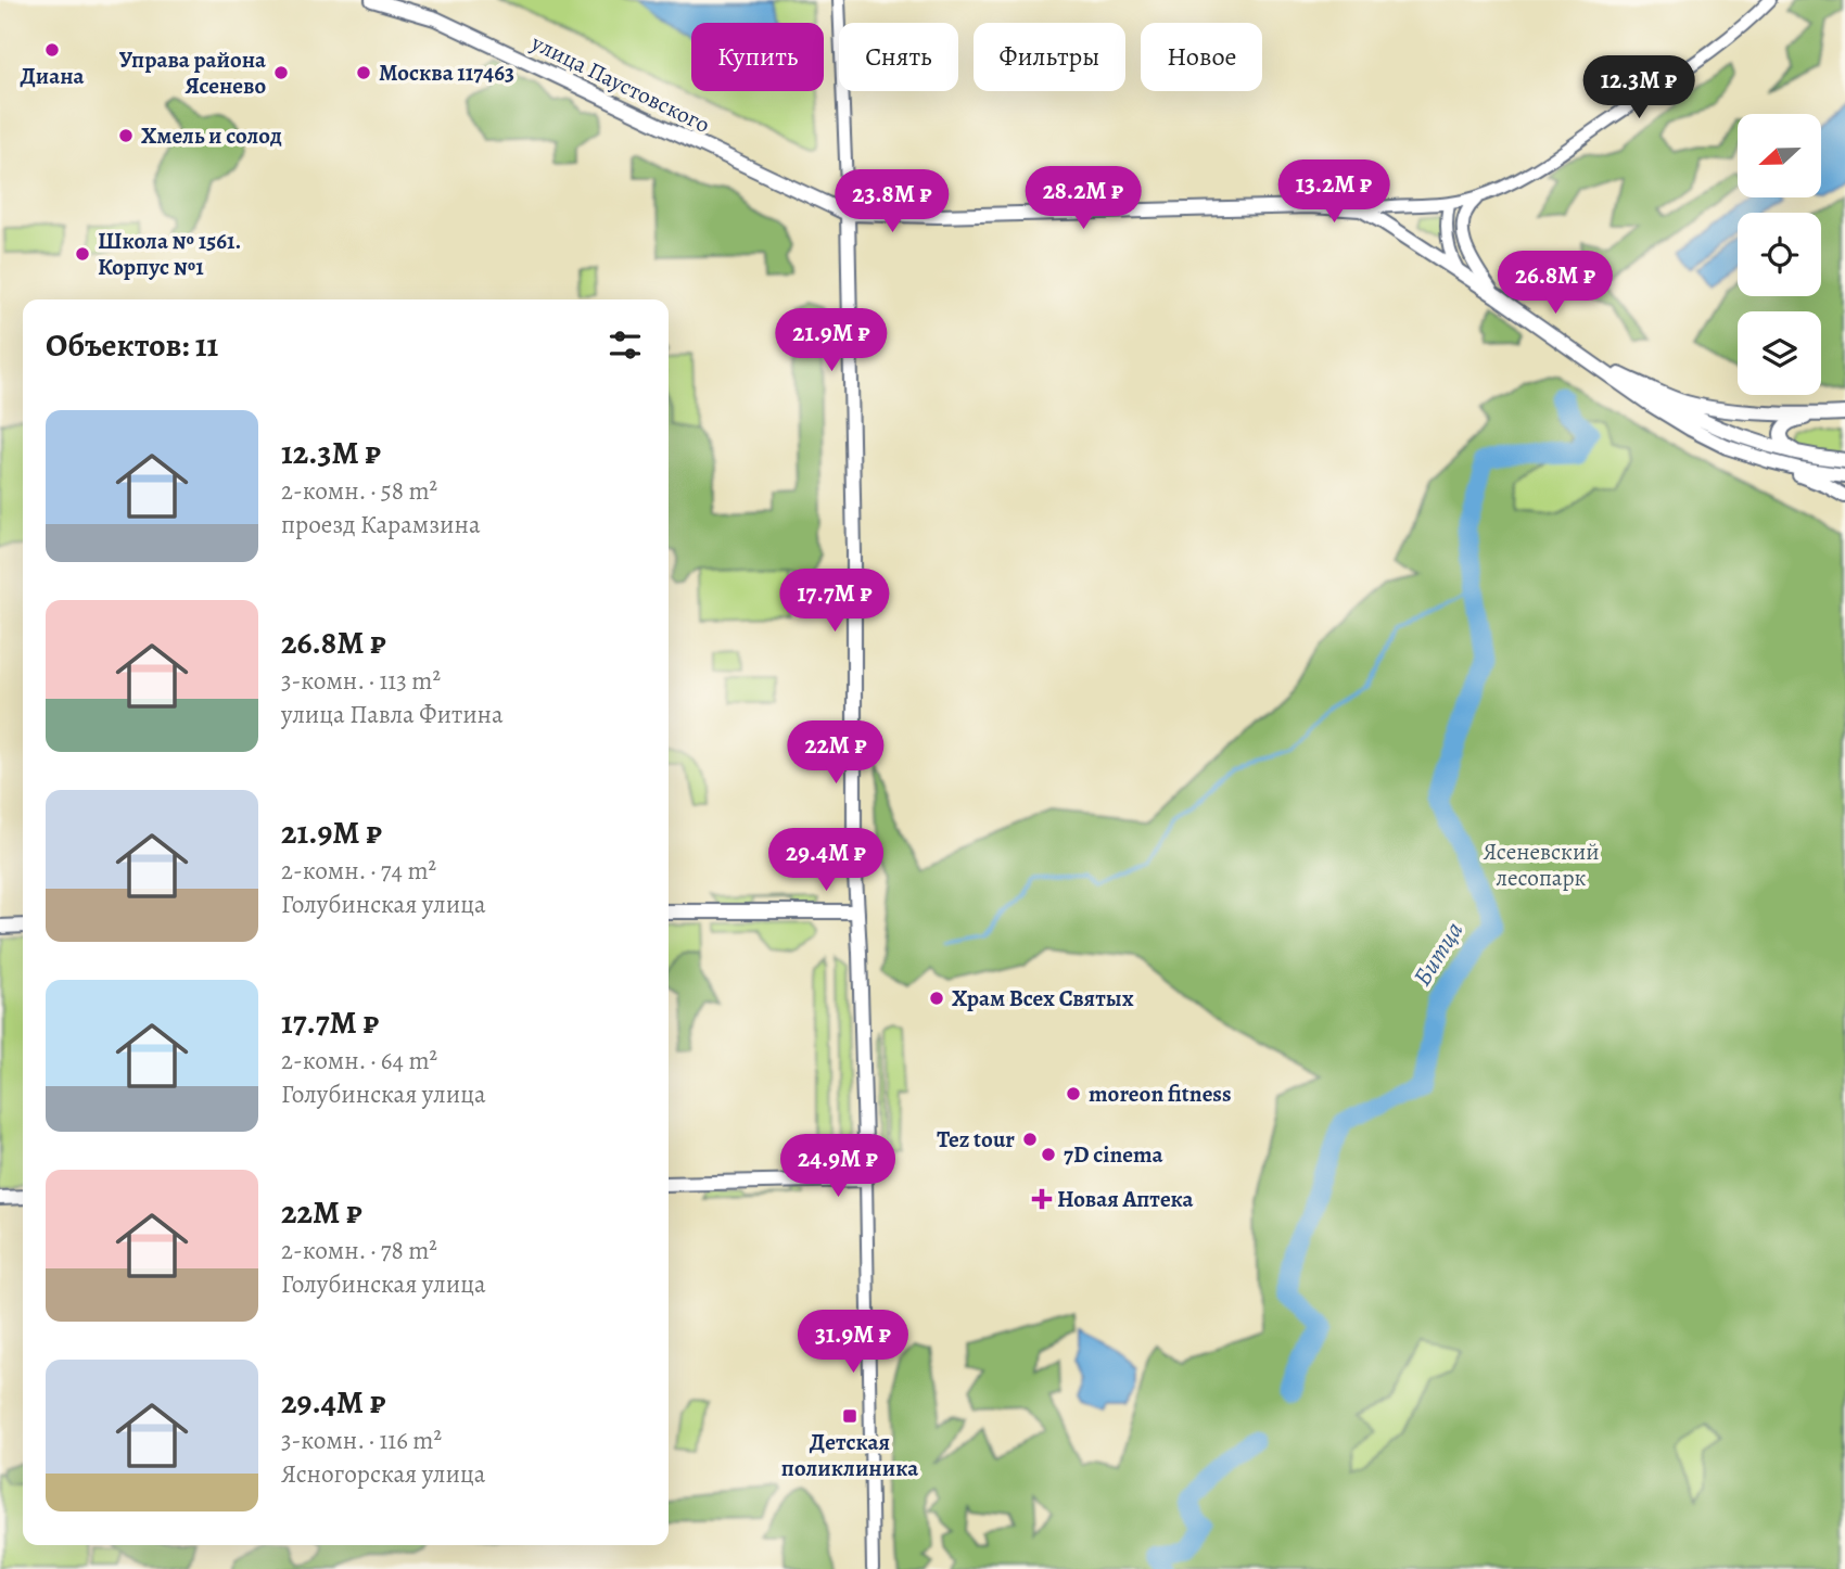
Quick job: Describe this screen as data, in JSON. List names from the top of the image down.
{
  "streets": {
    "main road": ["улица Паустовского"]
  },
  "water": ["Битца"],
  "parks": ["Ясеневский лесопарк"],
  "places": {
    "other": [
      "Диана",
      "Управа района Ясенево",
      "Москва 117463",
      "Хмель и солод",
      "Школа № 1561. Корпус №1",
      "Храм Всех Святых",
      "moreon fitness",
      "Tez tour",
      "7D cinema"
    ],
    "health": ["Новая Аптека"],
    "transit": ["Детская поликлиника"]
  },
  "north": "left",
  "page": {
    "chip": [
      "Купить",
      "Снять",
      "Фильтры",
      "Новое"
    ],
    "price": [
      "12.3M ₽",
      "13.2M ₽",
      "28.2M ₽",
      "23.8M ₽",
      "26.8M ₽",
      "21.9M ₽",
      "17.7M ₽",
      "22M ₽",
      "29.4M ₽",
      "24.9M ₽",
      "31.9M ₽"
    ],
    "heading": "Объектов: 11",
    "list": [
      {
        "name": "12.3M ₽",
        "note": "2-комн. · 58 m² · проезд Карамзина"
      },
      {
        "name": "26.8M ₽",
        "note": "3-комн. · 113 m² · улица Павла Фитина"
      },
      {
        "name": "21.9M ₽",
        "note": "2-комн. · 74 m² · Голубинская улица"
      },
      {
        "name": "17.7M ₽",
        "note": "2-комн. · 64 m² · Голубинская улица"
      },
      {
        "name": "22M ₽",
        "note": "2-комн. · 78 m² · Голубинская улица"
      },
      {
        "name": "29.4M ₽",
        "note": "3-комн. · 116 m² · Ясногорская улица"
      }
    ]
  }
}
